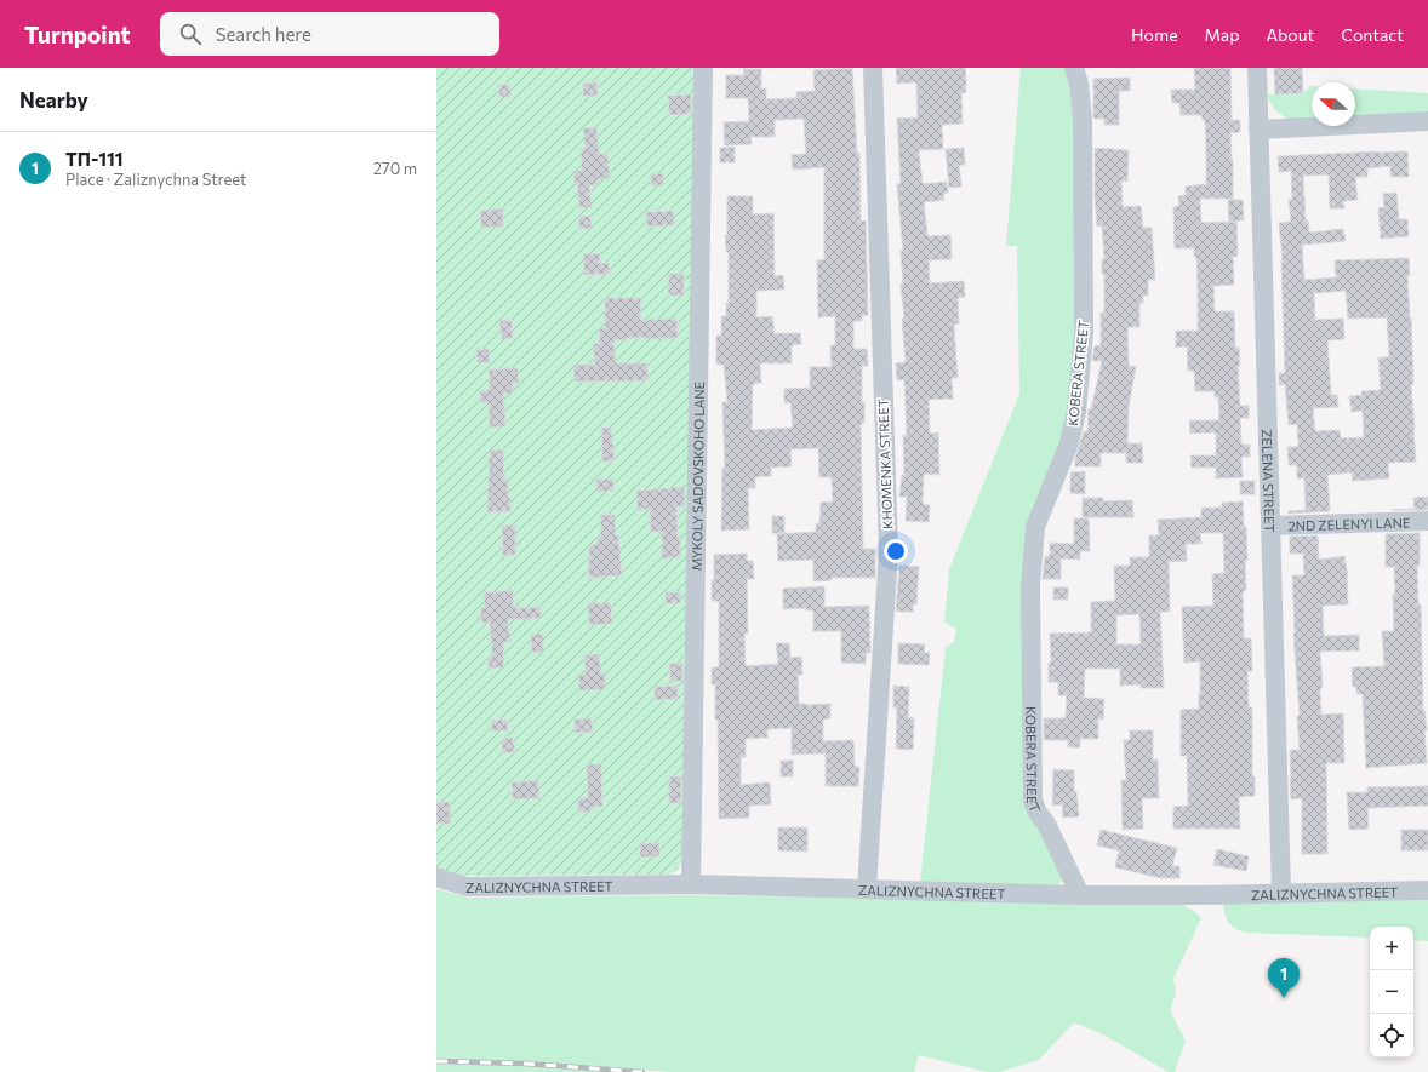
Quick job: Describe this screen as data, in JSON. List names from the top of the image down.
{
  "streets": {
    "street": [
      "KOBERA STREET",
      "KHOMENKA STREET",
      "MYKOLY SADOVSKOHO LANE",
      "ZELENA STREET",
      "2ND ZELENYI LANE",
      "ZALIZNYCHNA STREET"
    ]
  },
  "crossings": [
    ["KOBERA STREET", "ZALIZNYCHNA STREET"],
    ["KHOMENKA STREET", "ZALIZNYCHNA STREET"],
    ["MYKOLY SADOVSKOHO LANE", "ZALIZNYCHNA STREET"],
    ["ZELENA STREET", "2ND ZELENYI LANE"],
    ["ZELENA STREET", "ZALIZNYCHNA STREET"]
  ],
  "north": "left",
  "page": {
    "header": "Turnpoint",
    "search": "Search here",
    "nav": [
      "Home",
      "Map",
      "About",
      "Contact"
    ],
    "heading": "Nearby",
    "list": [
      {
        "mark": "1",
        "name": "ТП-111",
        "note": "Place · Zaliznychna Street",
        "value": "270 m"
      }
    ],
    "map_buttons": ["+", "−"],
    "pins": "1"
  }
}
